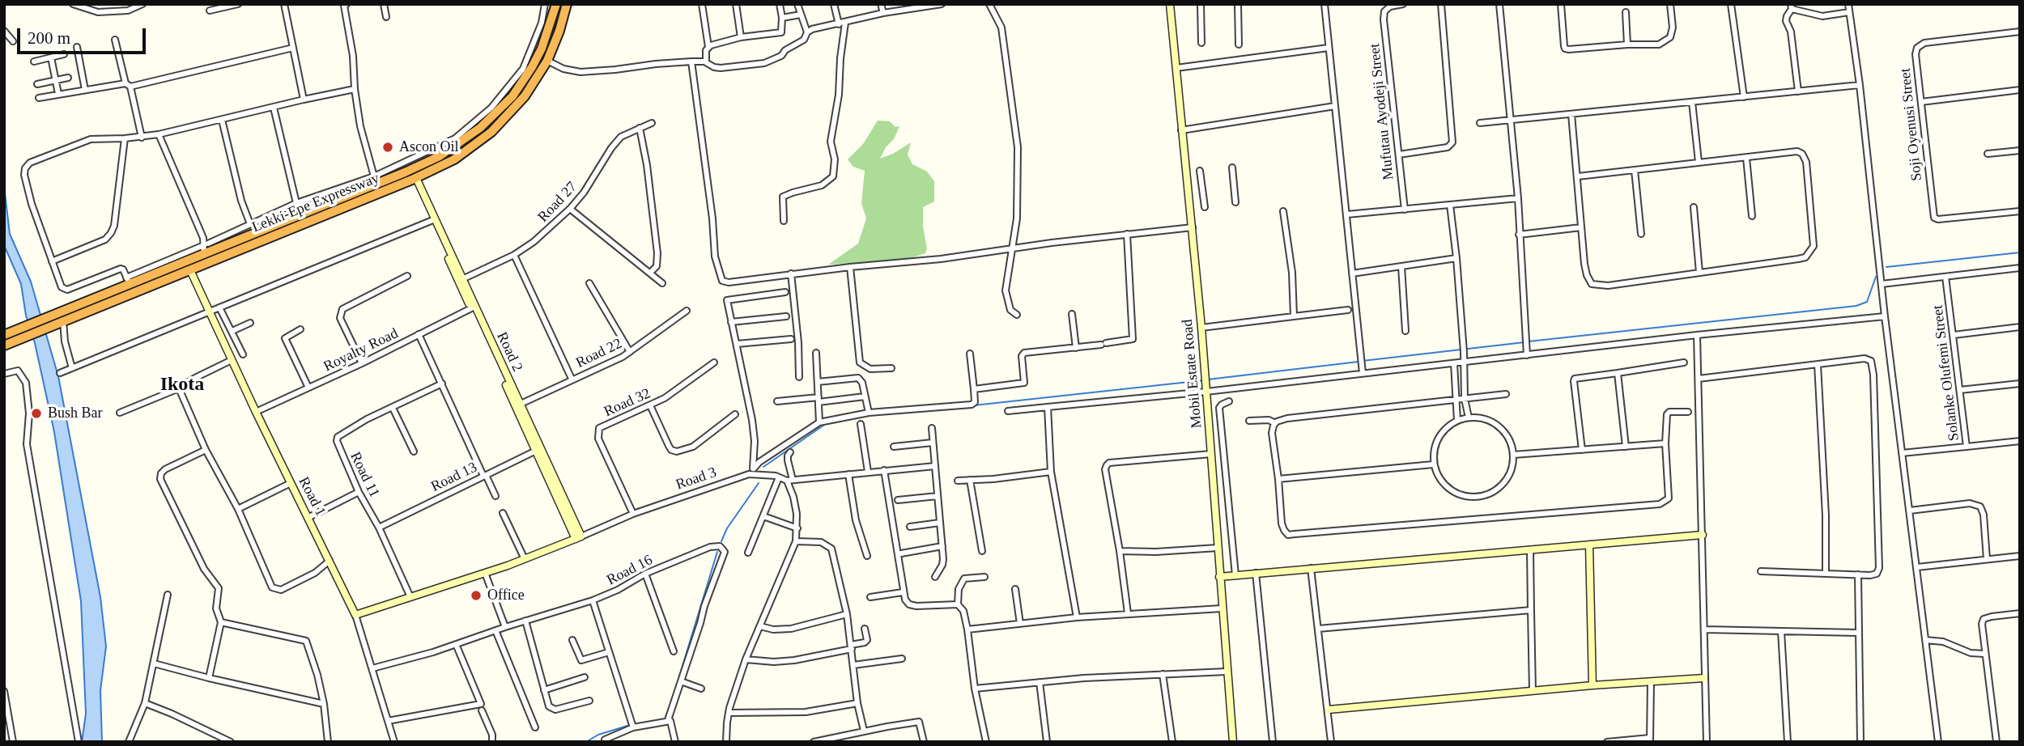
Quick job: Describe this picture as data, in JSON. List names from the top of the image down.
{
  "streets": {
    "highway": ["Lekki-Epe Expressway"],
    "street": [
      "Mufutau Ayodeji Street",
      "Soji Oyenusi Street",
      "Road 27",
      "Royalty Road",
      "Road 2",
      "Road 22",
      "Solanke Olufemi Street",
      "Mobil Estate Road",
      "Road 32",
      "Road 11",
      "Road 13",
      "Road 3",
      "Road 1",
      "Road 16"
    ]
  },
  "crossings": [
    ["Road 27", "Road 2"],
    ["Lekki-Epe Expressway", "Road 2"],
    ["Lekki-Epe Expressway", "Road 1"],
    ["Royalty Road", "Road 2"],
    ["Royalty Road", "Road 1"],
    ["Road 2", "Road 22"],
    ["Road 2", "Road 13"],
    ["Road 2", "Road 3"],
    ["Road 32", "Road 3"],
    ["Road 11", "Road 13"],
    ["Road 11", "Road 3"],
    ["Road 3", "Road 1"],
    ["Road 1", "Road 16"]
  ],
  "districts": ["Ikota"],
  "places": ["Ascon Oil", "Bush Bar", "Office"],
  "scale_bar": "200 m"
}
